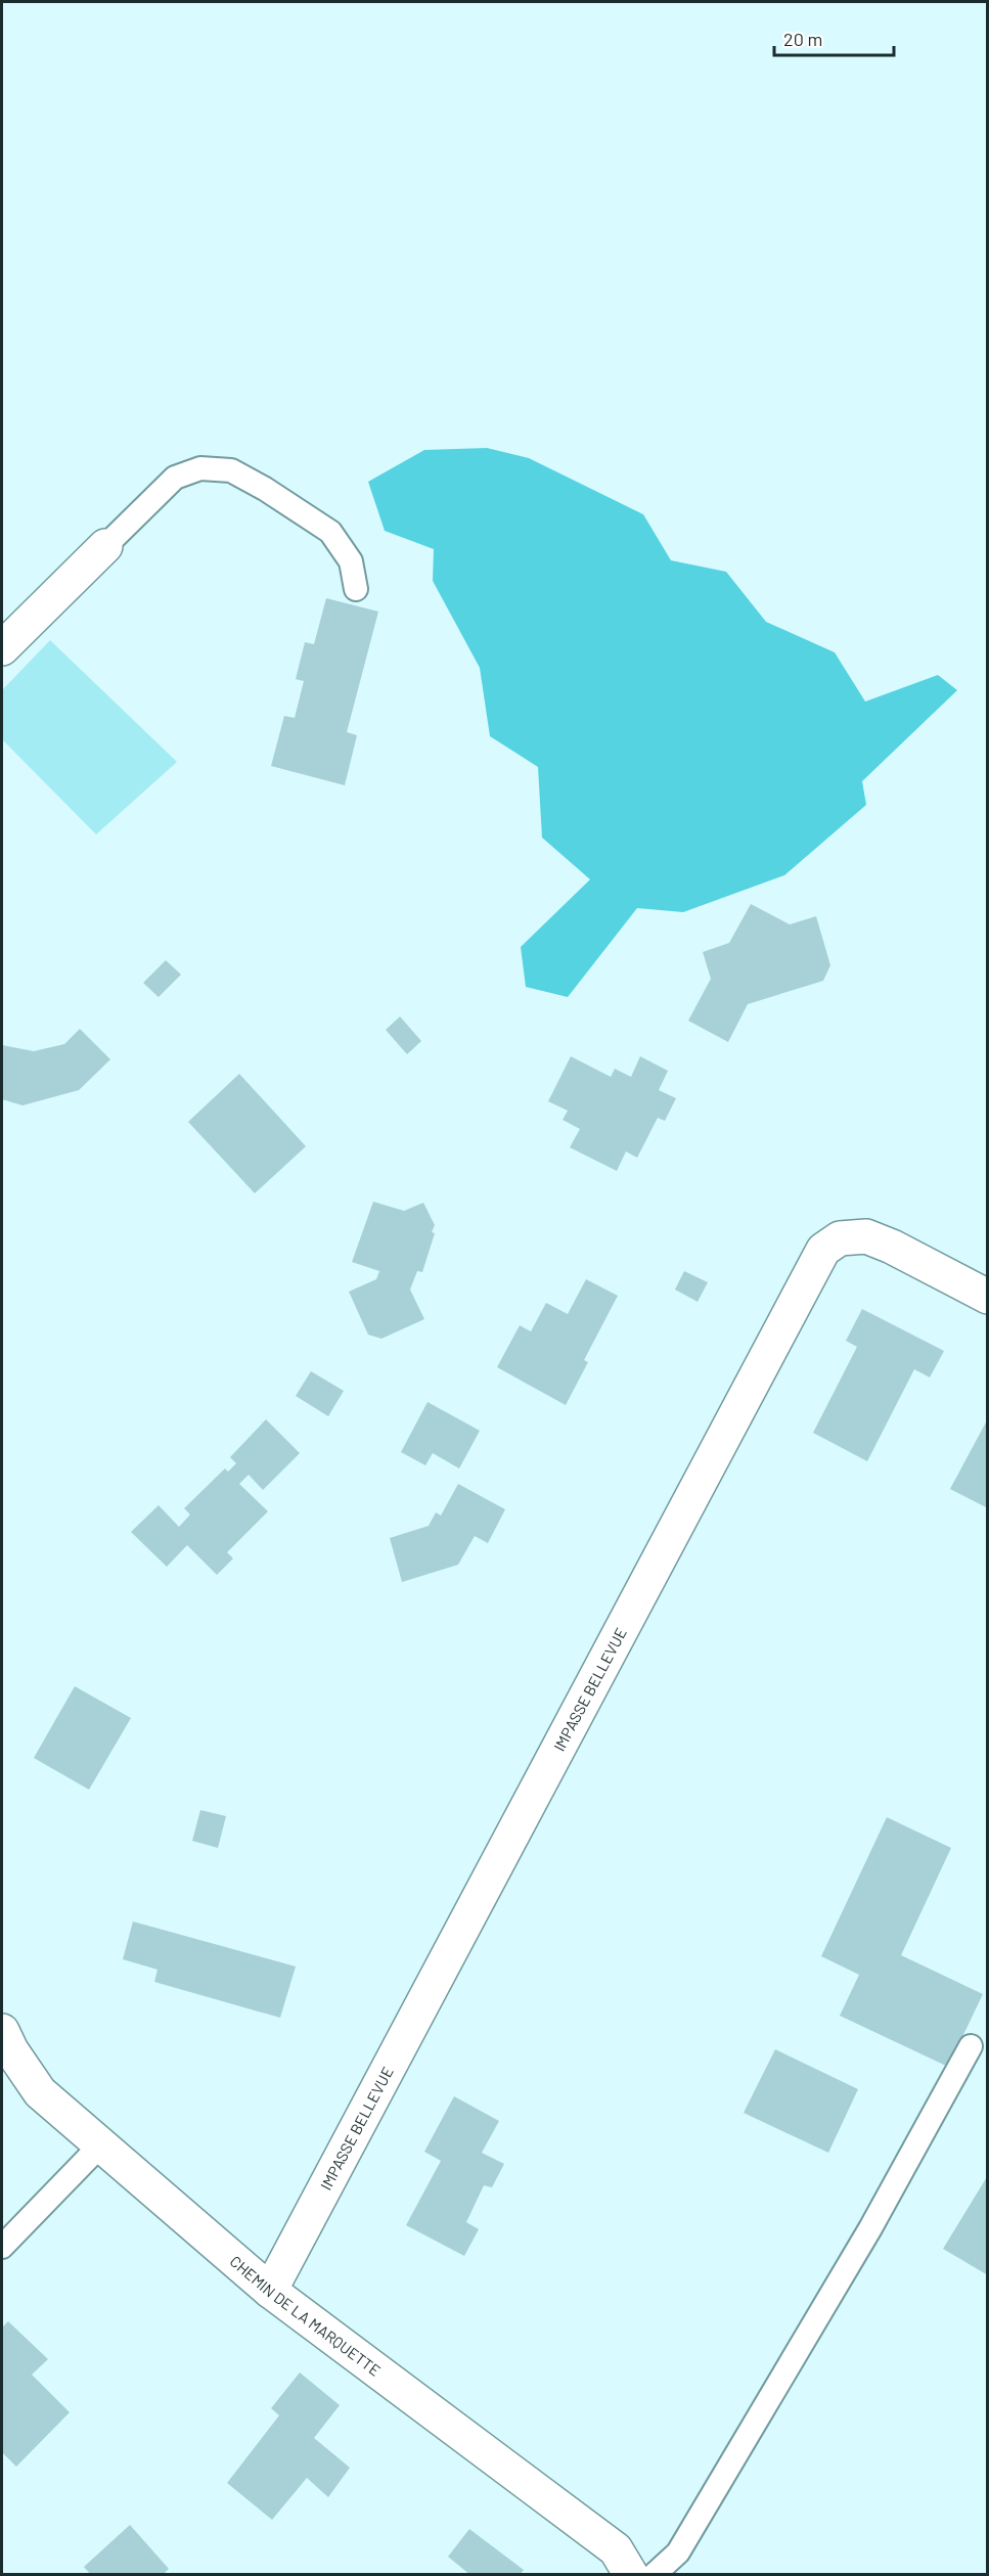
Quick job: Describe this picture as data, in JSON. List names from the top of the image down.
{
  "streets": {
    "street": ["IMPASSE BELLEVUE", "CHEMIN DE LA MARQUETTE"]
  },
  "crossings": [
    ["IMPASSE BELLEVUE", "CHEMIN DE LA MARQUETTE"]
  ],
  "scale_bar": "20 m"
}
